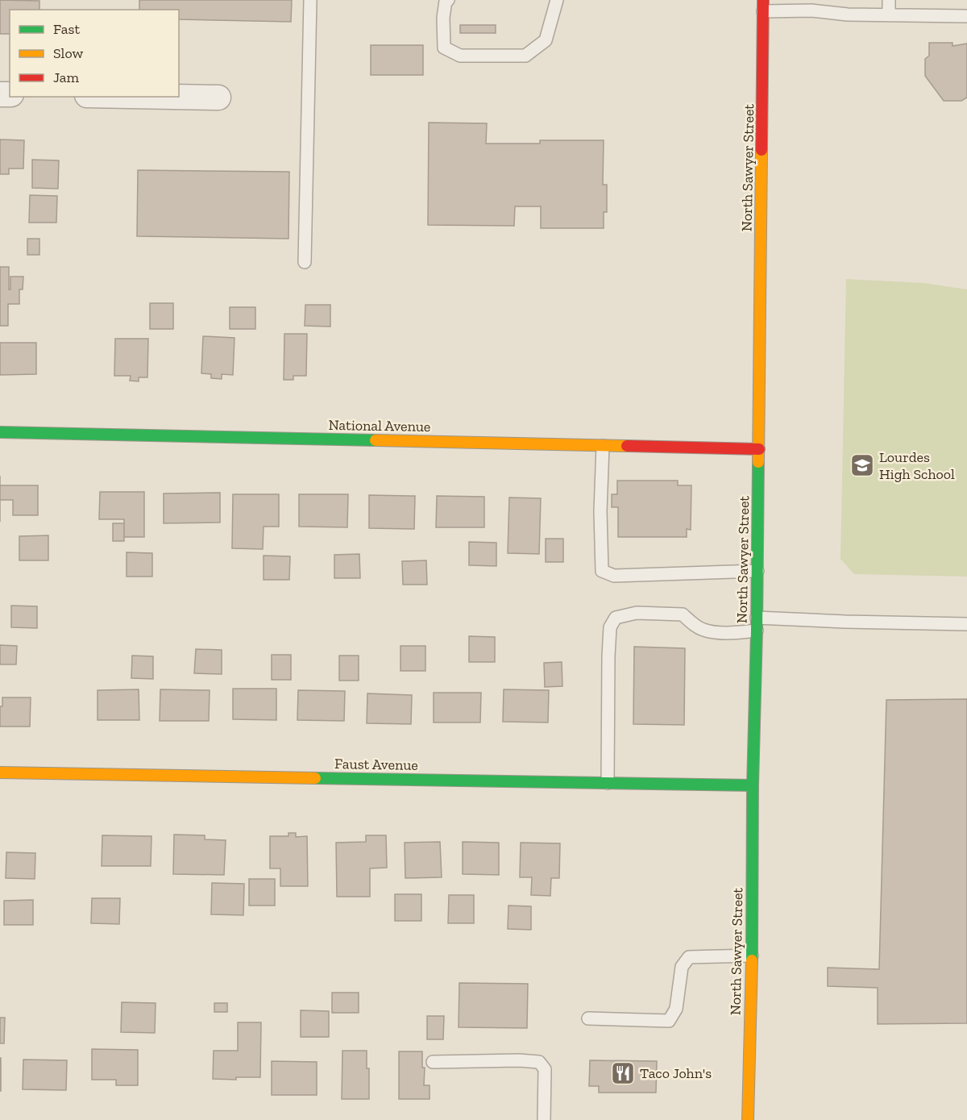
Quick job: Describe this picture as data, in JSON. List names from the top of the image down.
{
  "streets": {
    "street": ["North Sawyer Street", "National Avenue", "Faust Avenue"]
  },
  "crossings": [
    ["North Sawyer Street", "National Avenue"],
    ["North Sawyer Street", "Faust Avenue"]
  ],
  "places": {
    "school or university": ["Lourdes High School"],
    "restaurant": ["Taco John's"]
  },
  "legend": ["Fast", "Slow", "Jam"]
}
